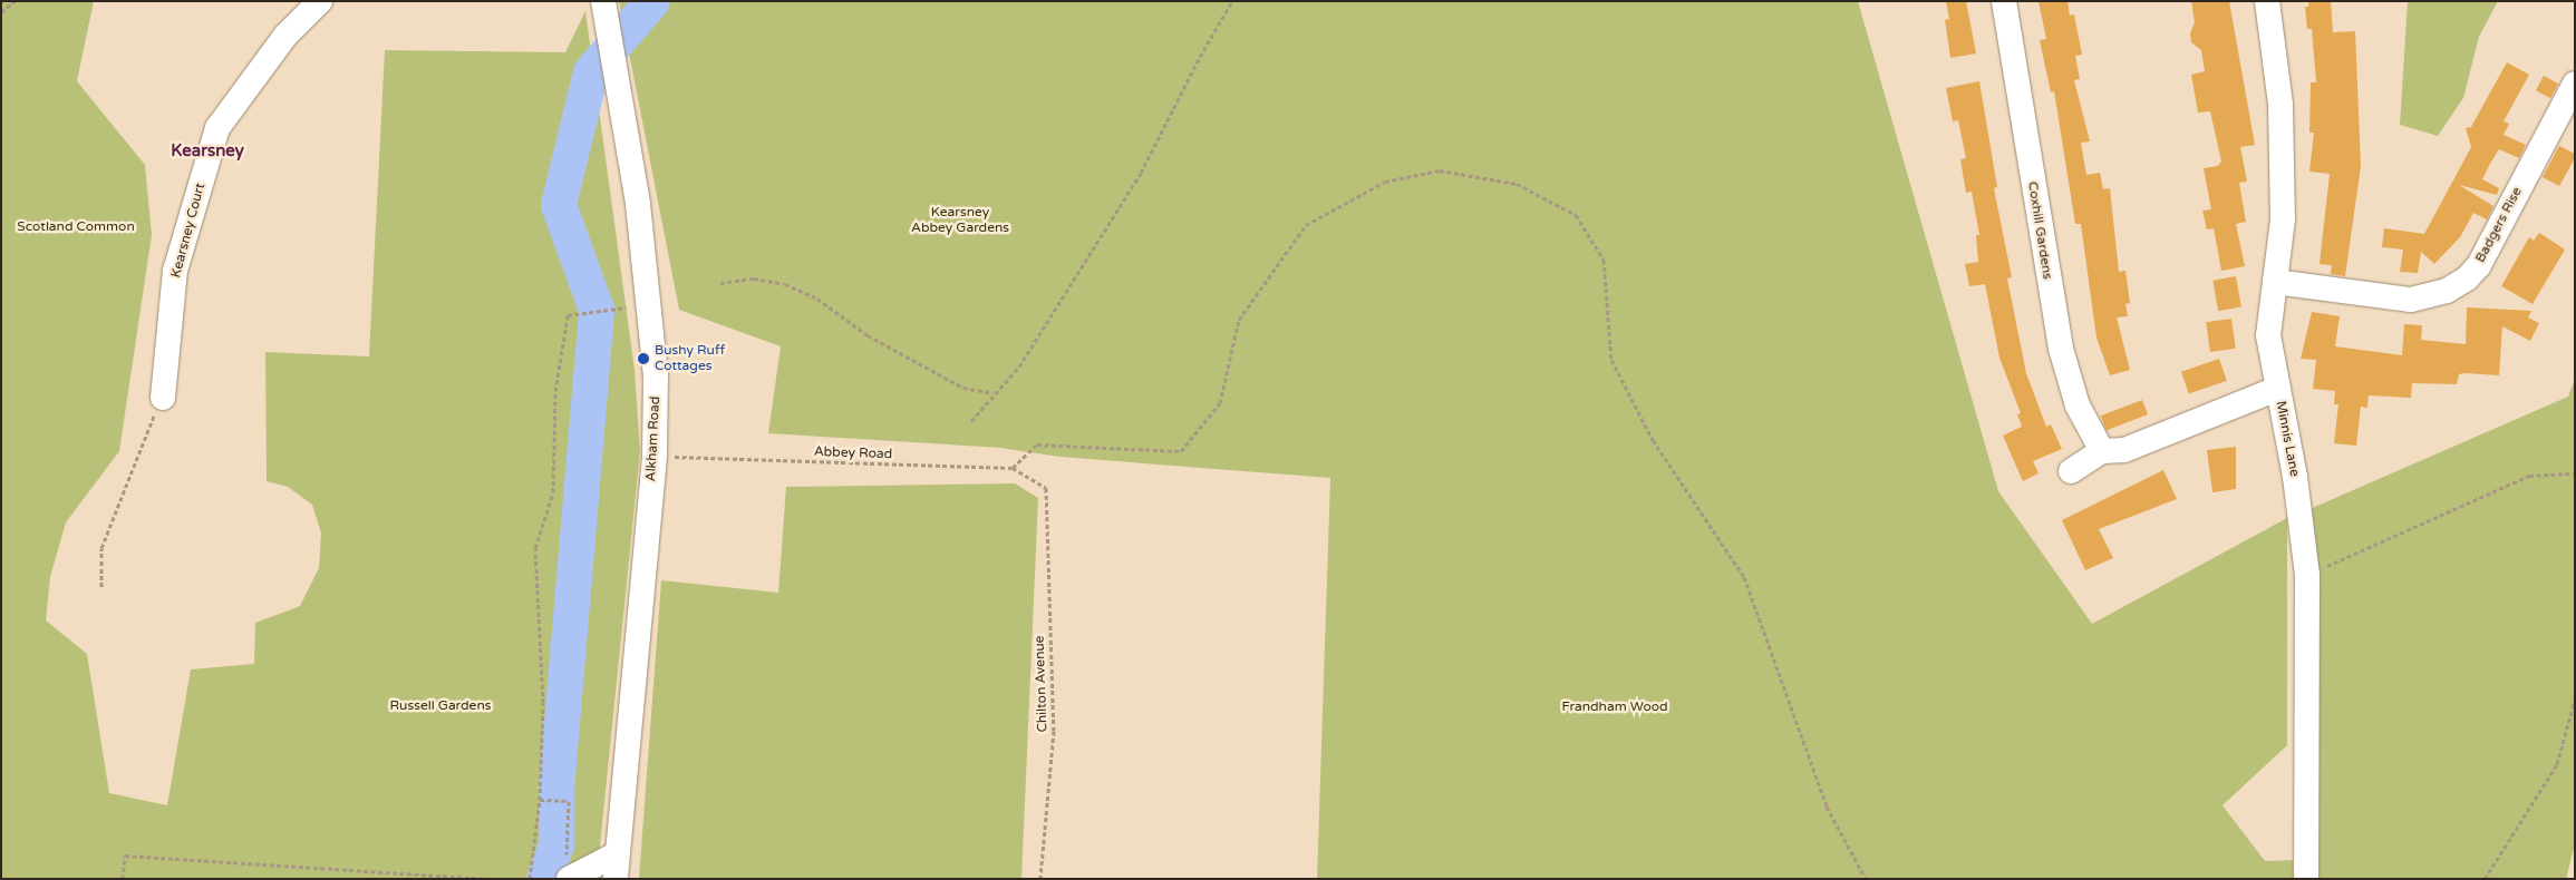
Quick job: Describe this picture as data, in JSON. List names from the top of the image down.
{
  "streets": {
    "street": [
      "Badgers Rise",
      "Kearsney Court",
      "Coxhill Gardens",
      "Alkham Road",
      "Minnis Lane"
    ],
    "path": ["Abbey Road", "Chilton Avenue"]
  },
  "crossings": [
    ["Badgers Rise", "Minnis Lane"],
    ["Alkham Road", "Abbey Road"],
    ["Abbey Road", "Chilton Avenue"]
  ],
  "districts": ["Kearsney"],
  "parks": [
    "Kearsney Abbey Gardens",
    "Scotland Common",
    "Russell Gardens",
    "Frandham Wood"
  ],
  "places": ["Bushy Ruff Cottages"]
}
